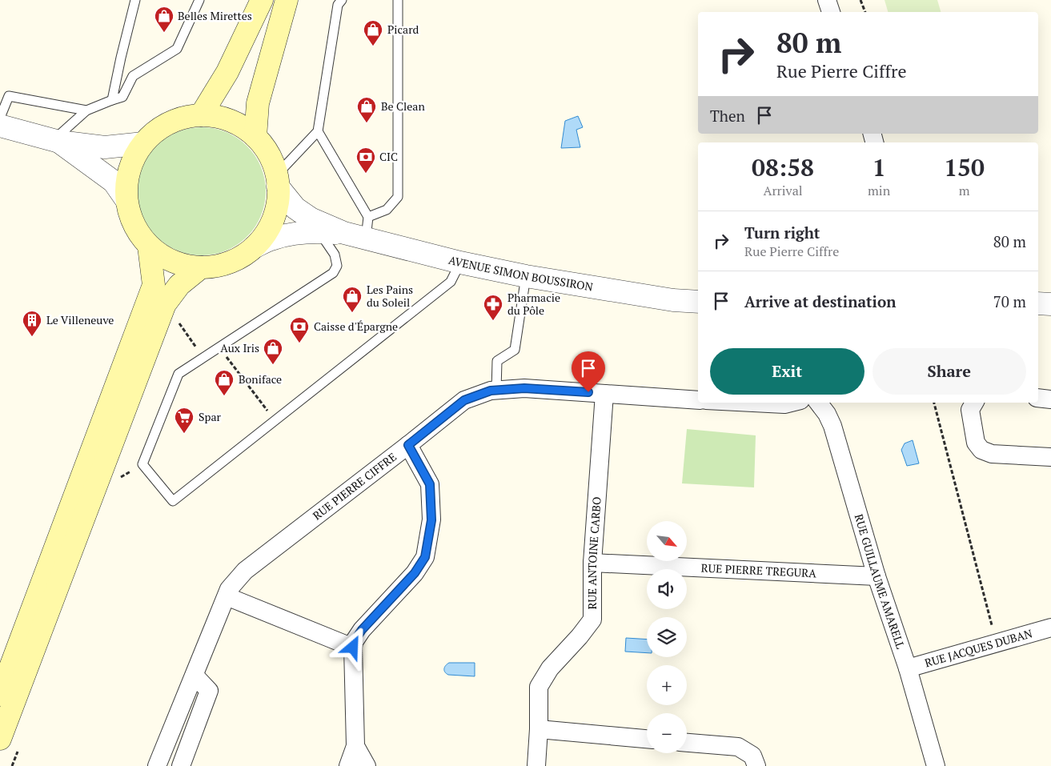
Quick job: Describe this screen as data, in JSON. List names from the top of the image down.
{
  "streets": {
    "street": [
      "AVENUE SIMON BOUSSIRON",
      "RUE PIERRE CIFFRE",
      "RUE ANTOINE CARBO",
      "RUE PIERRE TREGURA",
      "RUE GUILLAUME AMARELL",
      "RUE JACQUES DUBAN"
    ]
  },
  "crossings": [
    ["RUE PIERRE CIFFRE", "RUE ANTOINE CARBO"],
    ["RUE ANTOINE CARBO", "RUE PIERRE TREGURA"],
    ["RUE PIERRE TREGURA", "RUE GUILLAUME AMARELL"],
    ["RUE GUILLAUME AMARELL", "RUE JACQUES DUBAN"]
  ],
  "places": {
    "shop": [
      "Belles Mirettes",
      "Picard",
      "Be Clean",
      "Les Pains du Soleil",
      "Aux Iris",
      "Boniface"
    ],
    "bank": ["CIC", "Caisse d'Épargne"],
    "pharmacy": ["Pharmacie du Pôle"],
    "building": ["Le Villeneuve"],
    "supermarket": ["Spar"]
  },
  "north": "bottom right",
  "page": {
    "turn": ["80 m", "Rue Pierre Ciffre"],
    "then": "Then",
    "eta": [
      "08:58",
      "Arrival",
      "1",
      "min",
      "150",
      "m"
    ],
    "list": [
      {
        "name": "Turn right",
        "note": "Rue Pierre Ciffre",
        "value": "80 m"
      },
      {
        "name": "Arrive at destination",
        "value": "70 m"
      }
    ],
    "buttons": ["Exit", "Share"],
    "map_buttons": ["+", "−"]
  }
}
